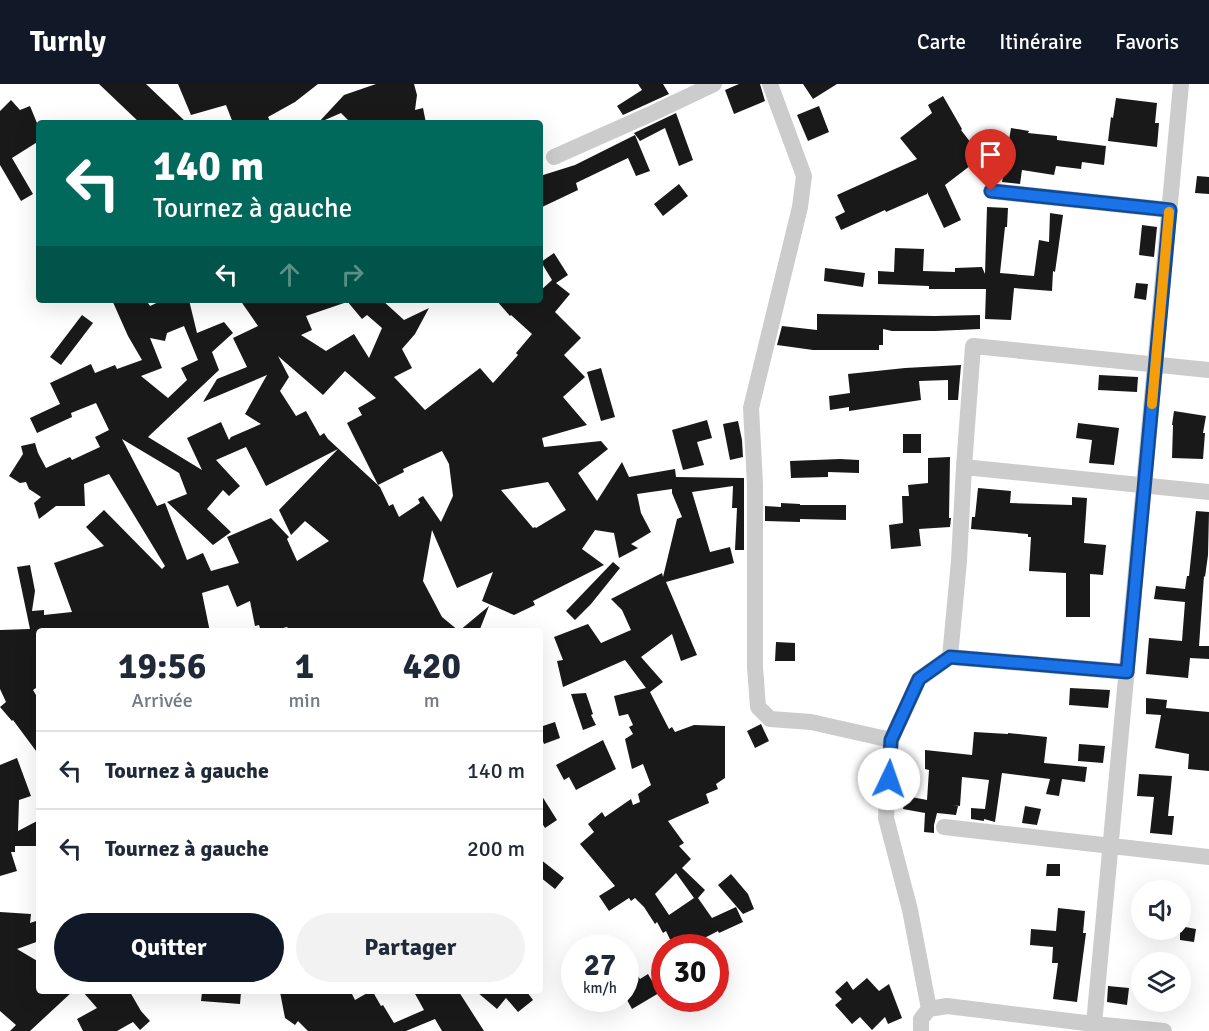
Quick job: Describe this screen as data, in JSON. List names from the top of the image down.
{
  "page": {
    "header": "Turnly",
    "nav": ["Carte", "Itinéraire", "Favoris"],
    "turn": ["140 m", "Tournez à gauche"],
    "eta": [
      "19:56",
      "Arrivée",
      "1",
      "min",
      "420",
      "m"
    ],
    "list": [
      {
        "name": "Tournez à gauche",
        "value": "140 m"
      },
      {
        "name": "Tournez à gauche",
        "value": "200 m"
      }
    ],
    "buttons": ["Quitter", "Partager"],
    "speed": "27 km/h",
    "limit": "30"
  }
}
